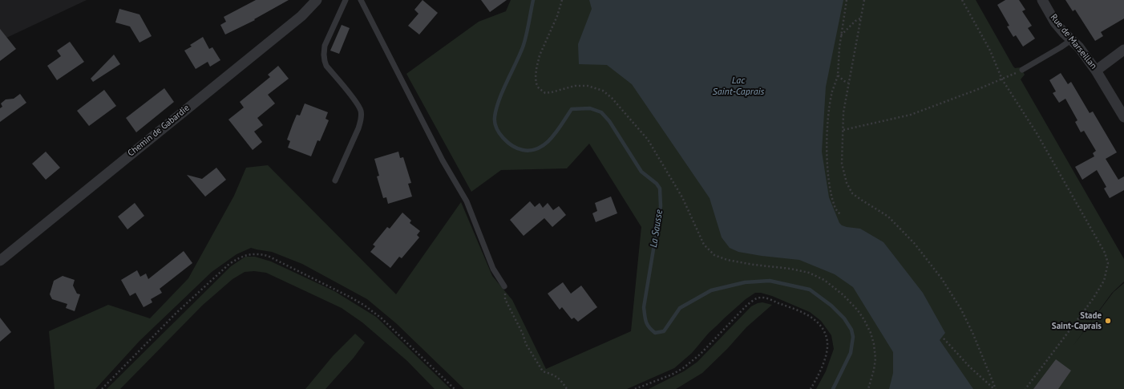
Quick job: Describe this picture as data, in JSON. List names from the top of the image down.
{
  "streets": {
    "street": ["Rue de Marseillan", "Chemin de Gabardie"]
  },
  "water": ["Lac Saint-Caprais", "La Sausse"],
  "places": ["Stade Saint-Caprais"]
}
